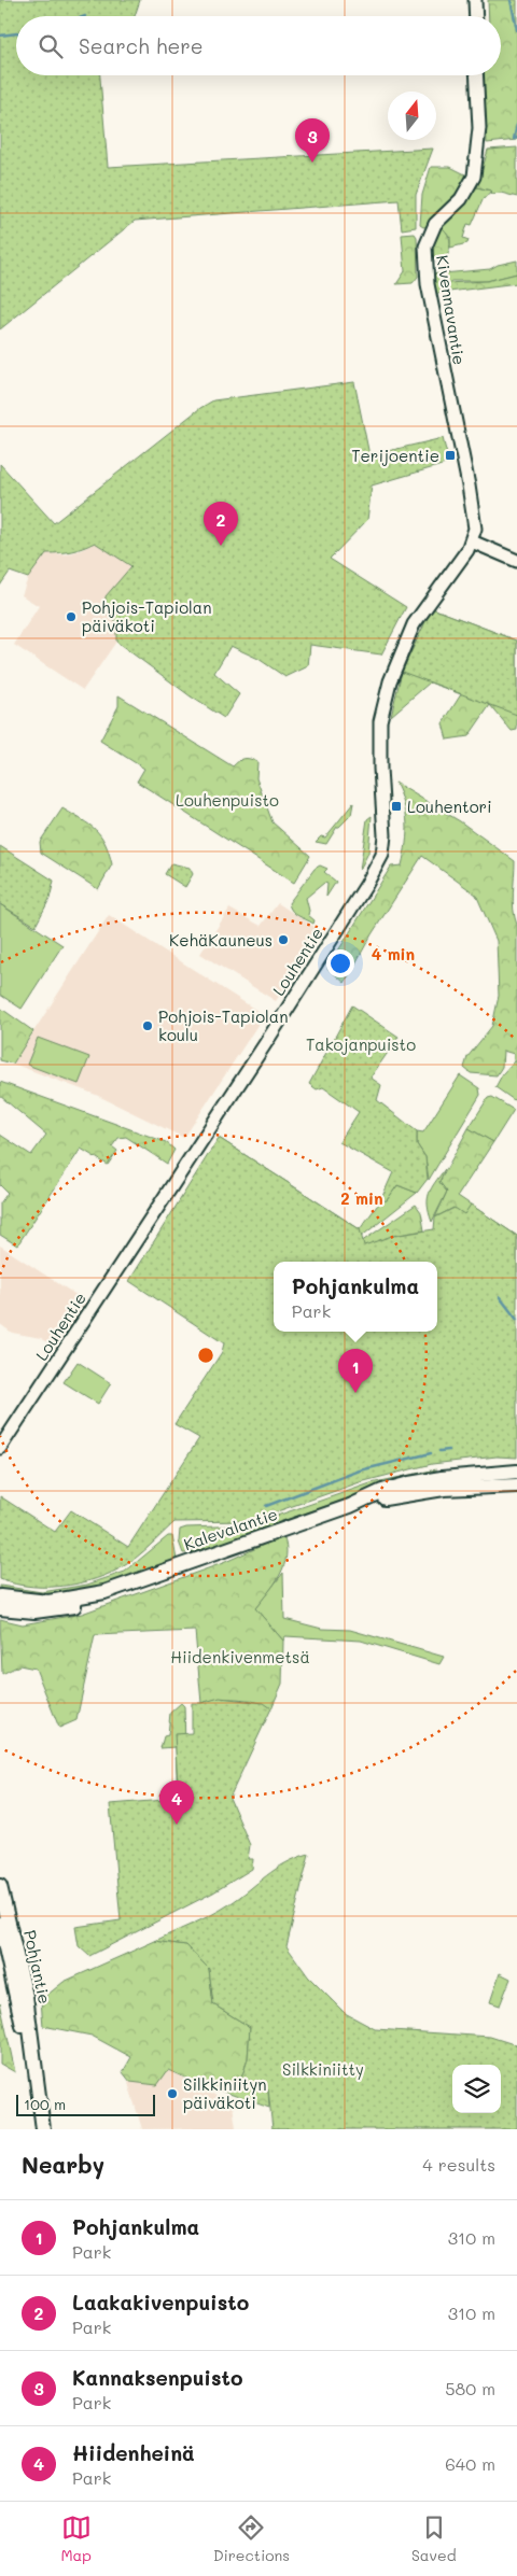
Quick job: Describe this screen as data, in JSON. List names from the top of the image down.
{
  "streets": {
    "main road": ["Kalevalantie", "Pohjantie"],
    "street": ["Kivennavantie", "Louhentie"]
  },
  "crossings": [
    ["Kivennavantie", "Louhentie"]
  ],
  "parks": [
    "Louhenpuisto",
    "Takojanpuisto",
    "Hiidenkivenmetsä",
    "Silkkiniitty"
  ],
  "places": {
    "transit": ["Terijoentie", "Louhentori"],
    "other": [
      "Pohjois-Tapiolan päiväkoti",
      "KehäKauneus",
      "Pohjois-Tapiolan koulu",
      "Silkkiniityn päiväkoti"
    ]
  },
  "scale_bar": "100 m",
  "north": "top",
  "page": {
    "search": "Search here",
    "pins": [
      "3",
      "2",
      "1",
      "4"
    ],
    "popup": ["Pohjankulma", "Park"],
    "scale": "100 m",
    "heading": ["Nearby", "4 results"],
    "list": [
      {
        "mark": "1",
        "name": "Pohjankulma",
        "note": "Park",
        "value": "310 m"
      },
      {
        "mark": "2",
        "name": "Laakakivenpuisto",
        "note": "Park",
        "value": "310 m"
      },
      {
        "mark": "3",
        "name": "Kannaksenpuisto",
        "note": "Park",
        "value": "580 m"
      },
      {
        "mark": "4",
        "name": "Hiidenheinä",
        "note": "Park",
        "value": "640 m"
      }
    ],
    "nav": ["Map", "Directions", "Saved"]
  },
  "rings": ["4 min", "2 min"]
}
